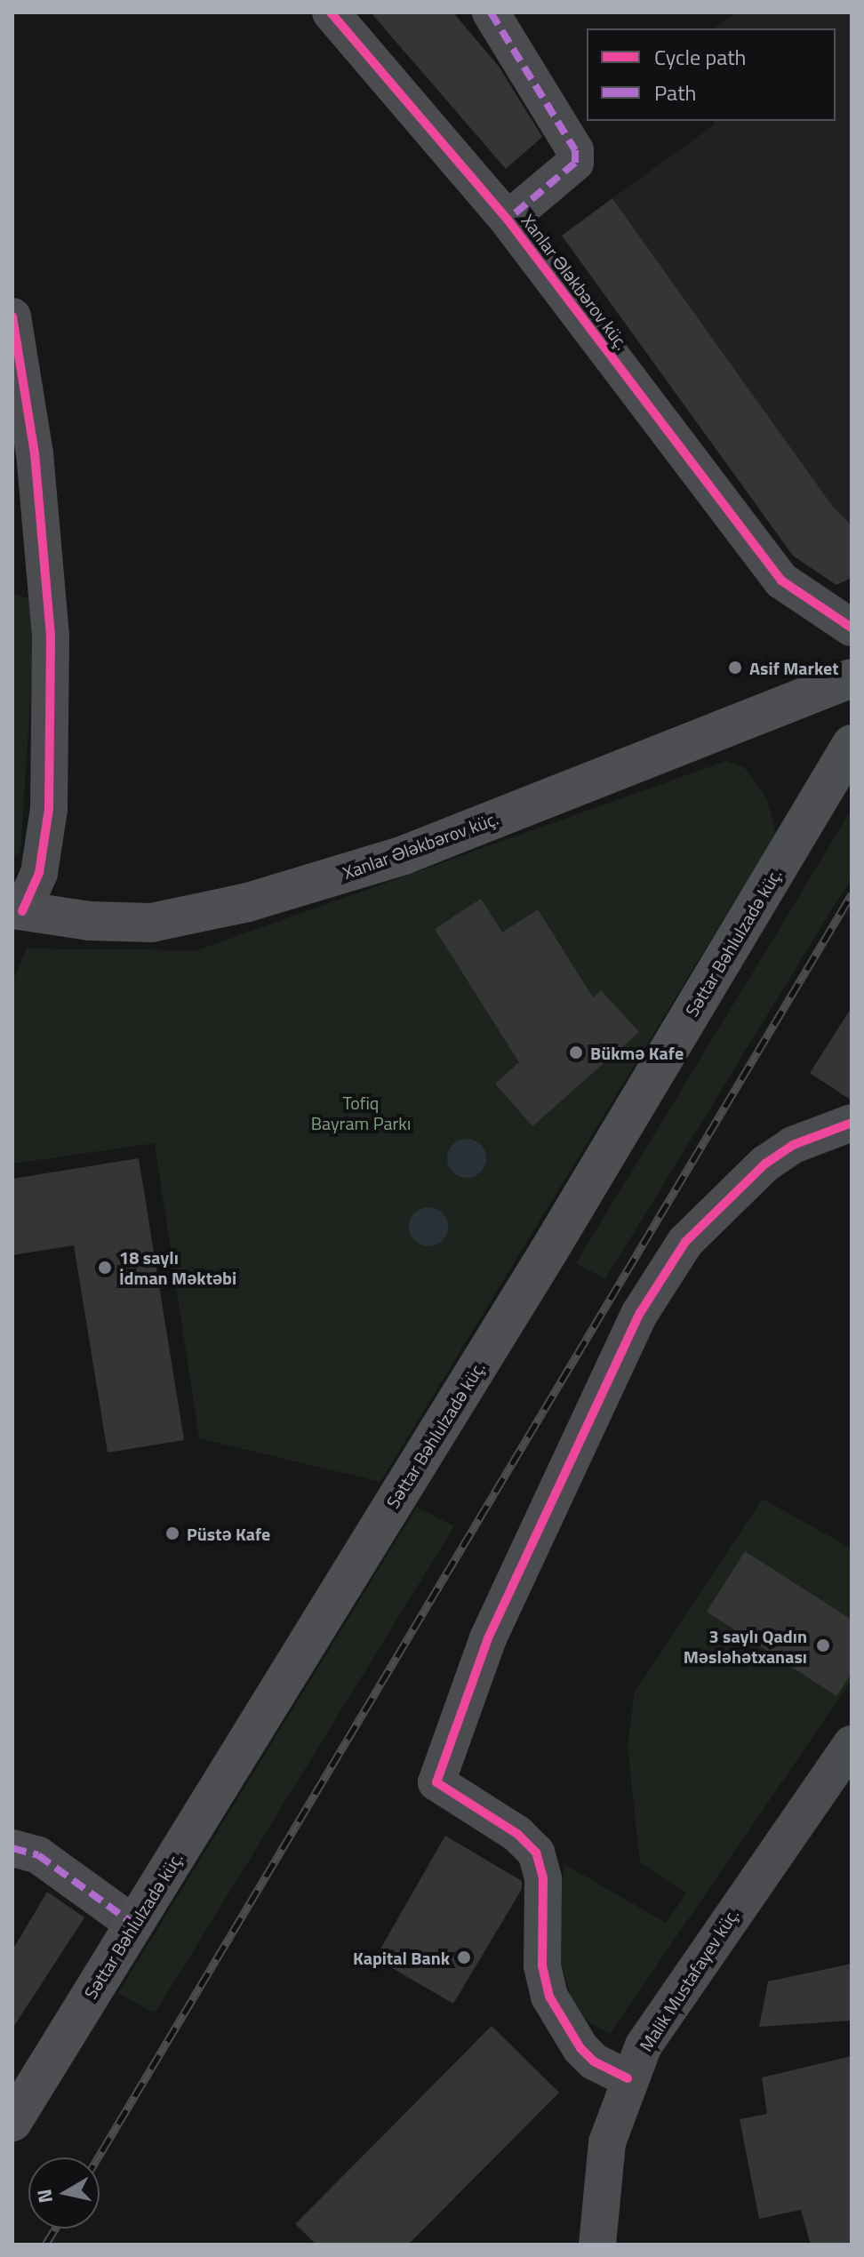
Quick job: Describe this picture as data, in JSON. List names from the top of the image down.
{
  "streets": {
    "main road": ["Xanlar Ələkbərov küç.", "Səttar Bəhlulzadə küç."],
    "street": ["Malik Mustafayev küç."]
  },
  "parks": ["Tofiq Bayram Parkı"],
  "places": [
    "Asif Market",
    "Bükmə Kafe",
    "18 saylı İdman Məktəbi",
    "Püstə Kafe",
    "3 saylı Qadın Məsləhətxanası",
    "Kapital Bank"
  ],
  "legend": ["Cycle path", "Path"],
  "north": "left"
}
